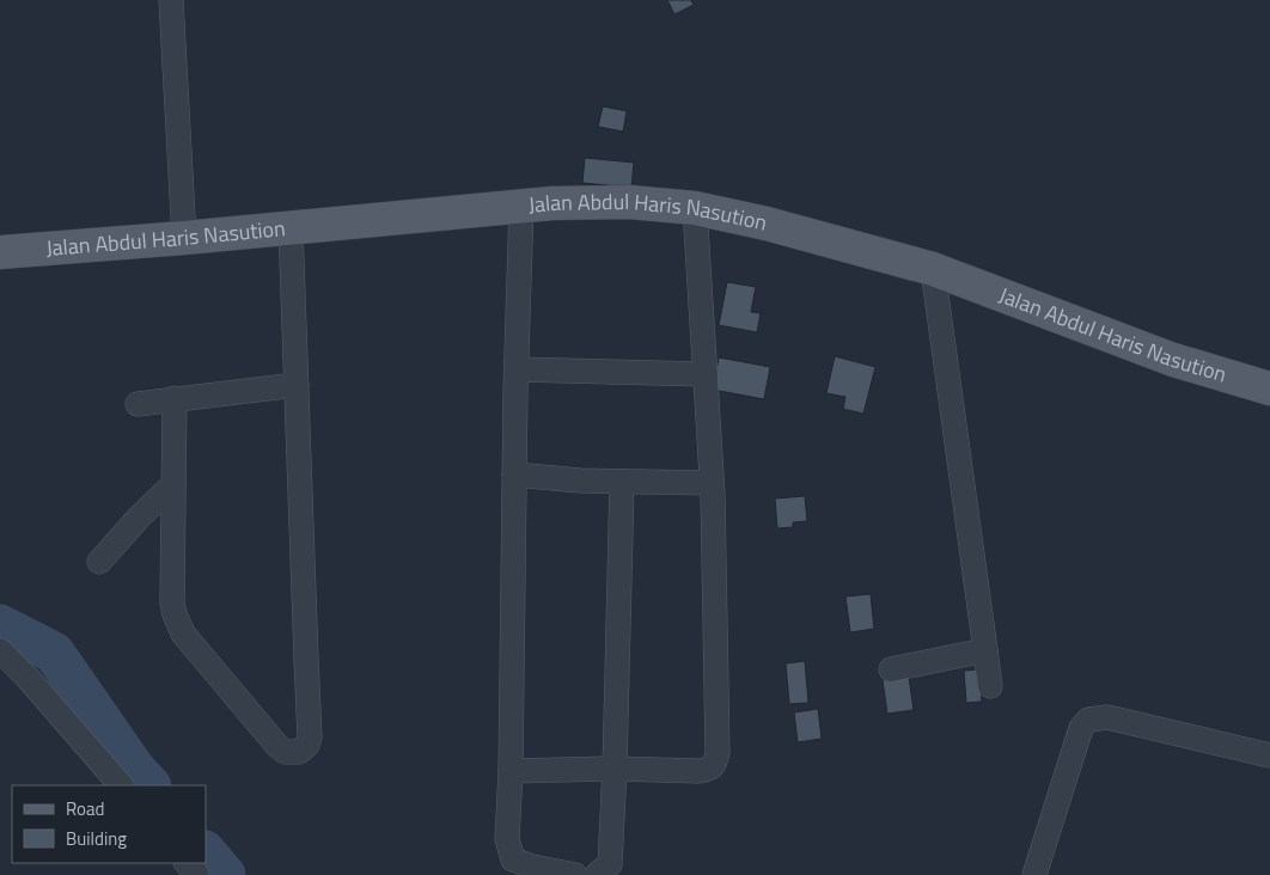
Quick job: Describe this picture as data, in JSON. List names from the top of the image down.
{
  "streets": {
    "main road": ["Jalan Abdul Haris Nasution"]
  },
  "legend": ["Road", "Building"]
}
